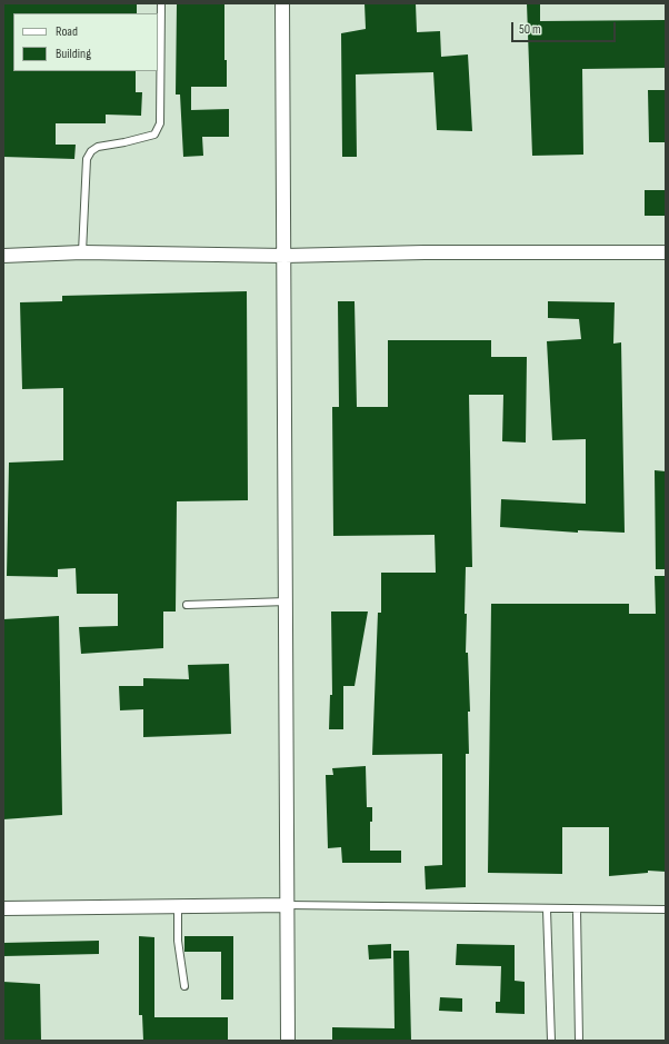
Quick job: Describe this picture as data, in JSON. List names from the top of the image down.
{
  "legend": ["Road", "Building"],
  "scale_bar": "50 m"
}
